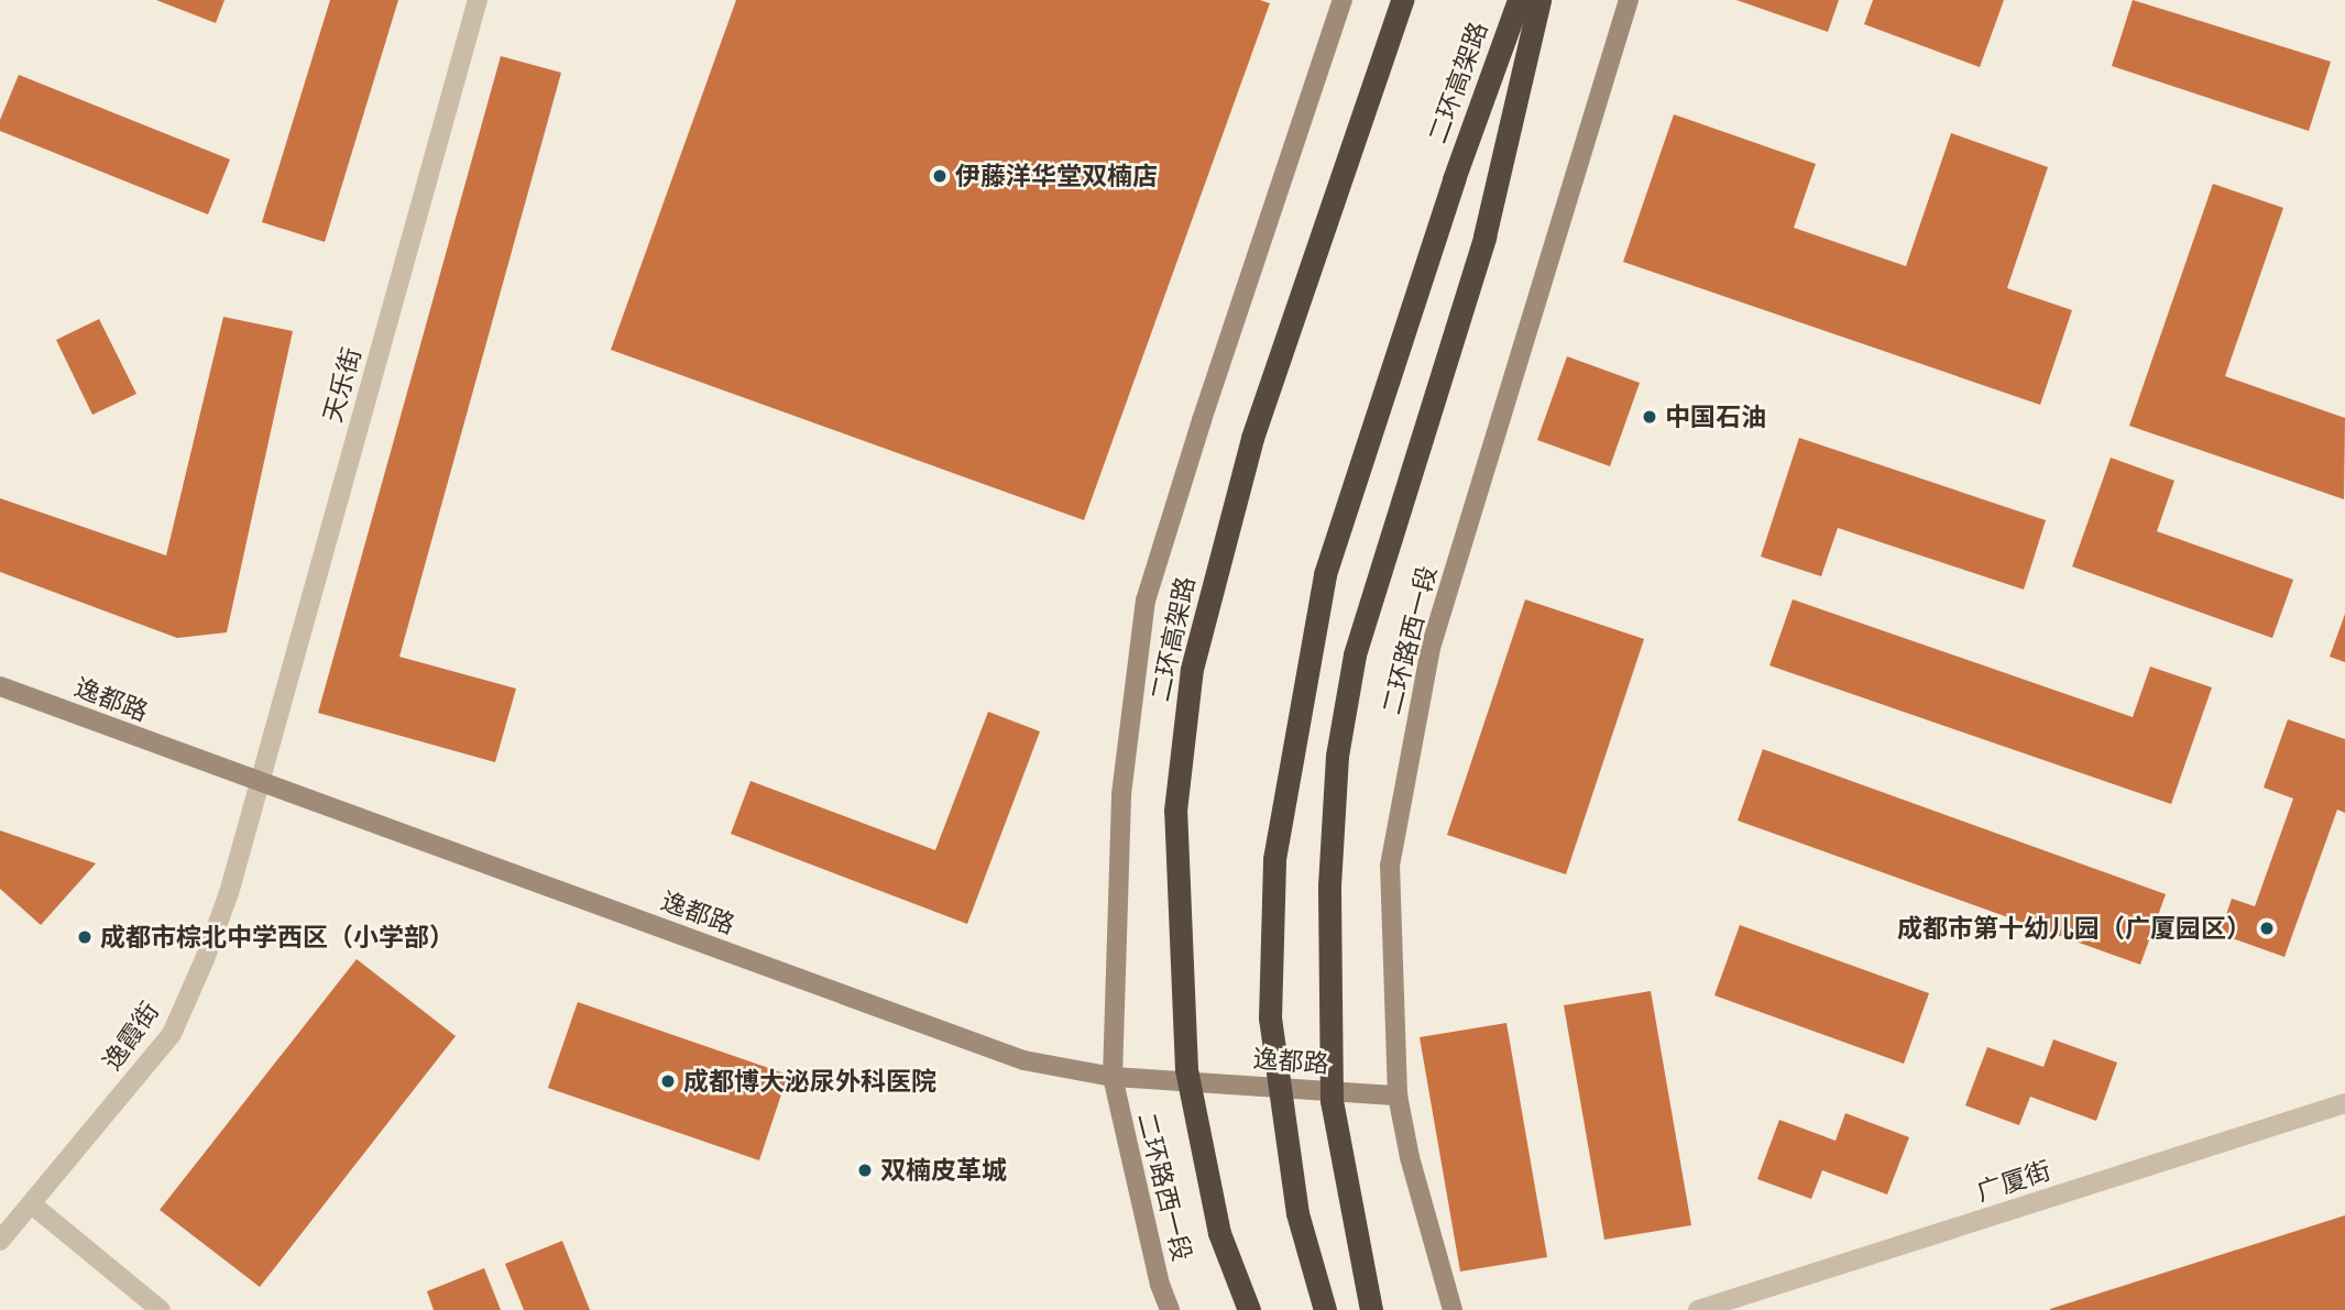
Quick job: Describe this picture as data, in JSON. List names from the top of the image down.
{
  "streets": {
    "highway": ["二环高架路"],
    "main road": ["二环路西一段", "逸都路"],
    "street": ["天乐街", "逸霞街", "广厦街"]
  },
  "crossings": [
    ["天乐街", "逸都路"],
    ["天乐街", "逸霞街"],
    ["二环路西一段", "逸都路"],
    ["逸都路", "逸霞街"]
  ],
  "places": [
    "伊藤洋华堂双楠店",
    "中国石油",
    "成都市第十幼儿园（广厦园区）",
    "成都市棕北中学西区（小学部）",
    "成都博大泌尿外科医院",
    "双楠皮革城"
  ]
}
